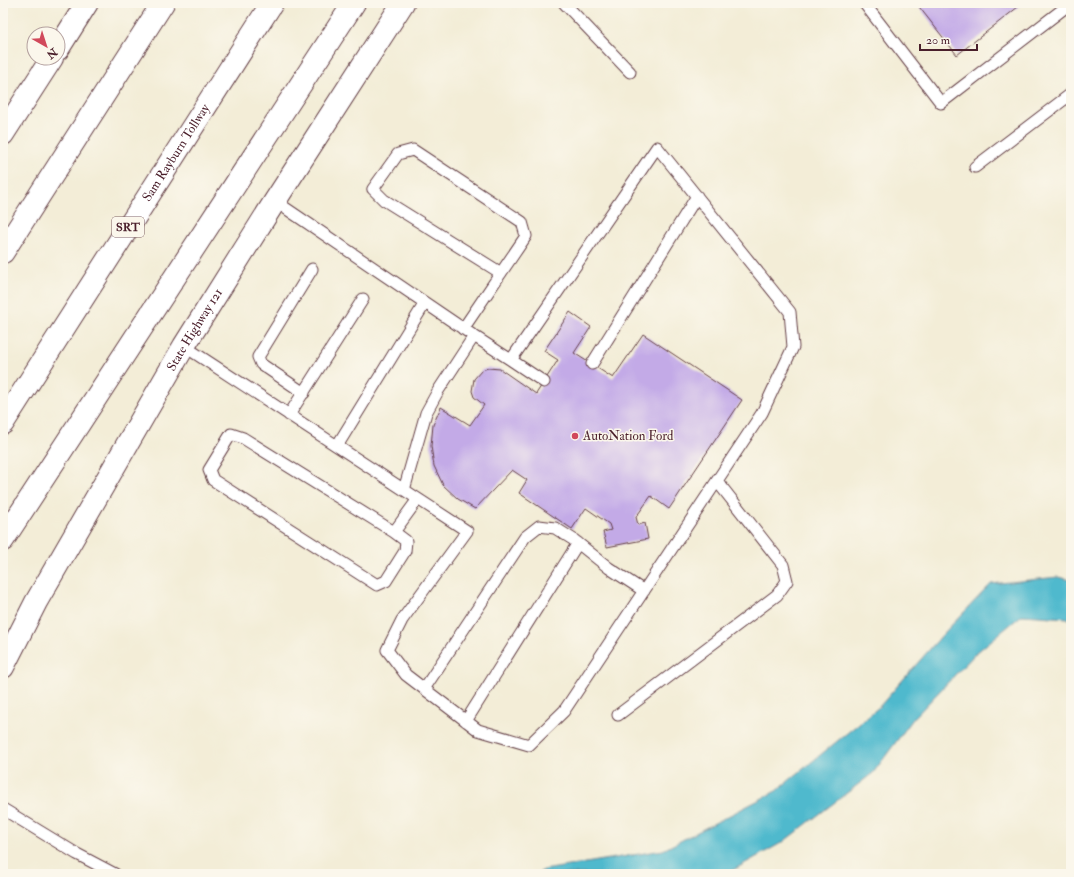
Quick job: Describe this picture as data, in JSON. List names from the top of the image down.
{
  "streets": {
    "main road": ["Sam Rayburn Tollway", "SRT", "State Highway 121"]
  },
  "places": ["AutoNation Ford"],
  "scale_bar": "20 m",
  "north": "bottom right"
}
